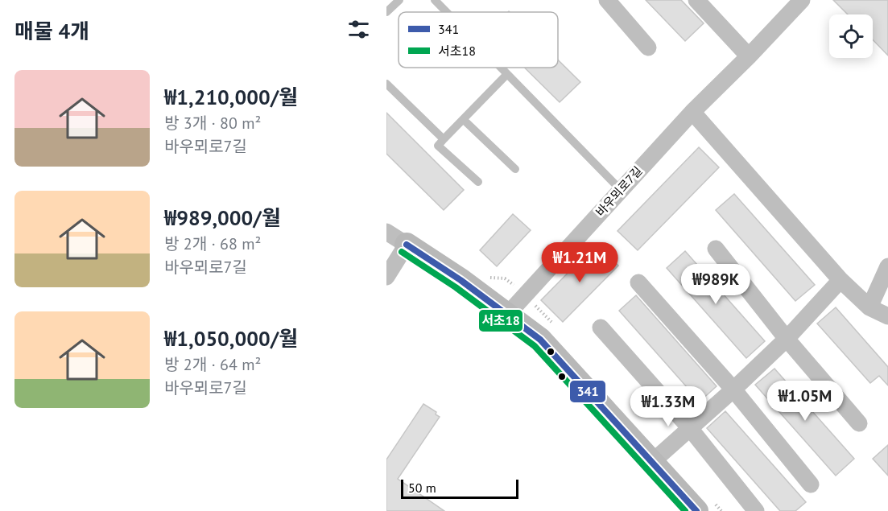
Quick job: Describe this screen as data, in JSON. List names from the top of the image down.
{
  "streets": {
    "street": ["바우뫼로7길"]
  },
  "lines": ["transit line 341", "transit line 서초18"],
  "legend": ["341", "서초18"],
  "scale_bar": "50 m",
  "page": {
    "heading": "매물 4개",
    "list": [
      {
        "name": "₩1,210,000/월",
        "note": "방 3개 · 80 m² · 바우뫼로7길"
      },
      {
        "name": "₩989,000/월",
        "note": "방 2개 · 68 m² · 바우뫼로7길"
      },
      {
        "name": "₩1,050,000/월",
        "note": "방 2개 · 64 m² · 바우뫼로7길"
      }
    ],
    "price": [
      "₩1.21M",
      "₩989K",
      "₩1.05M",
      "₩1.33M"
    ],
    "scale": "50 m"
  }
}
